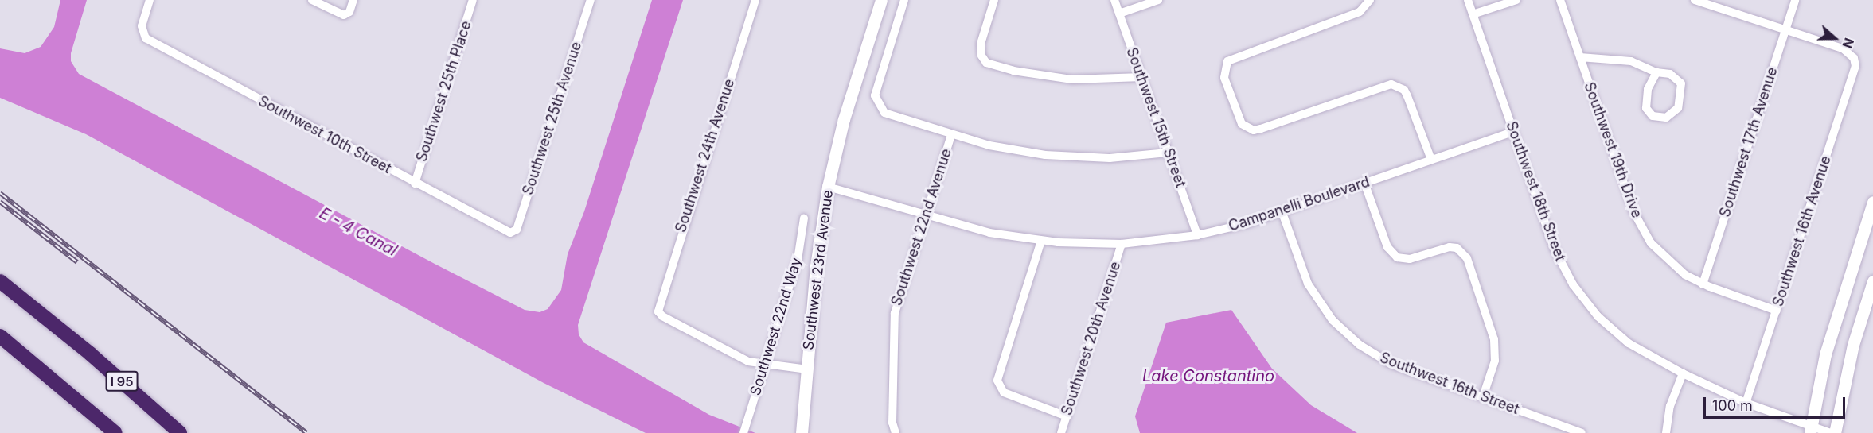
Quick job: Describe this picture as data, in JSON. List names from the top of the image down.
{
  "streets": {
    "highway": ["I 95"],
    "street": [
      "Southwest 25th Place",
      "Southwest 15th Street",
      "Southwest 25th Avenue",
      "Southwest 10th Street",
      "Southwest 17th Avenue",
      "Southwest 19th Drive",
      "Southwest 24th Avenue",
      "Southwest 18th Street",
      "Campanelli Boulevard",
      "Southwest 22nd Avenue",
      "Southwest 16th Avenue",
      "Southwest 23rd Avenue",
      "Southwest 22nd Way",
      "Southwest 20th Avenue",
      "Southwest 16th Street"
    ]
  },
  "crossings": [
    ["Southwest 25th Place", "Southwest 10th Street"],
    ["Southwest 15th Street", "Campanelli Boulevard"],
    ["Southwest 25th Avenue", "Southwest 10th Street"],
    ["Southwest 17th Avenue", "Southwest 19th Drive"],
    ["Southwest 17th Avenue", "Southwest 16th Avenue"],
    ["Southwest 19th Drive", "Southwest 16th Avenue"],
    ["Southwest 24th Avenue", "Southwest 22nd Way"],
    ["Southwest 18th Street", "Campanelli Boulevard"],
    ["Southwest 18th Street", "Southwest 16th Avenue"],
    ["Campanelli Boulevard", "Southwest 22nd Avenue"],
    ["Campanelli Boulevard", "Southwest 23rd Avenue"],
    ["Campanelli Boulevard", "Southwest 20th Avenue"],
    ["Campanelli Boulevard", "Southwest 16th Street"]
  ],
  "water": ["E - 4 Canal", "Lake Constantino"],
  "scale_bar": "100 m",
  "north": "right"
}
